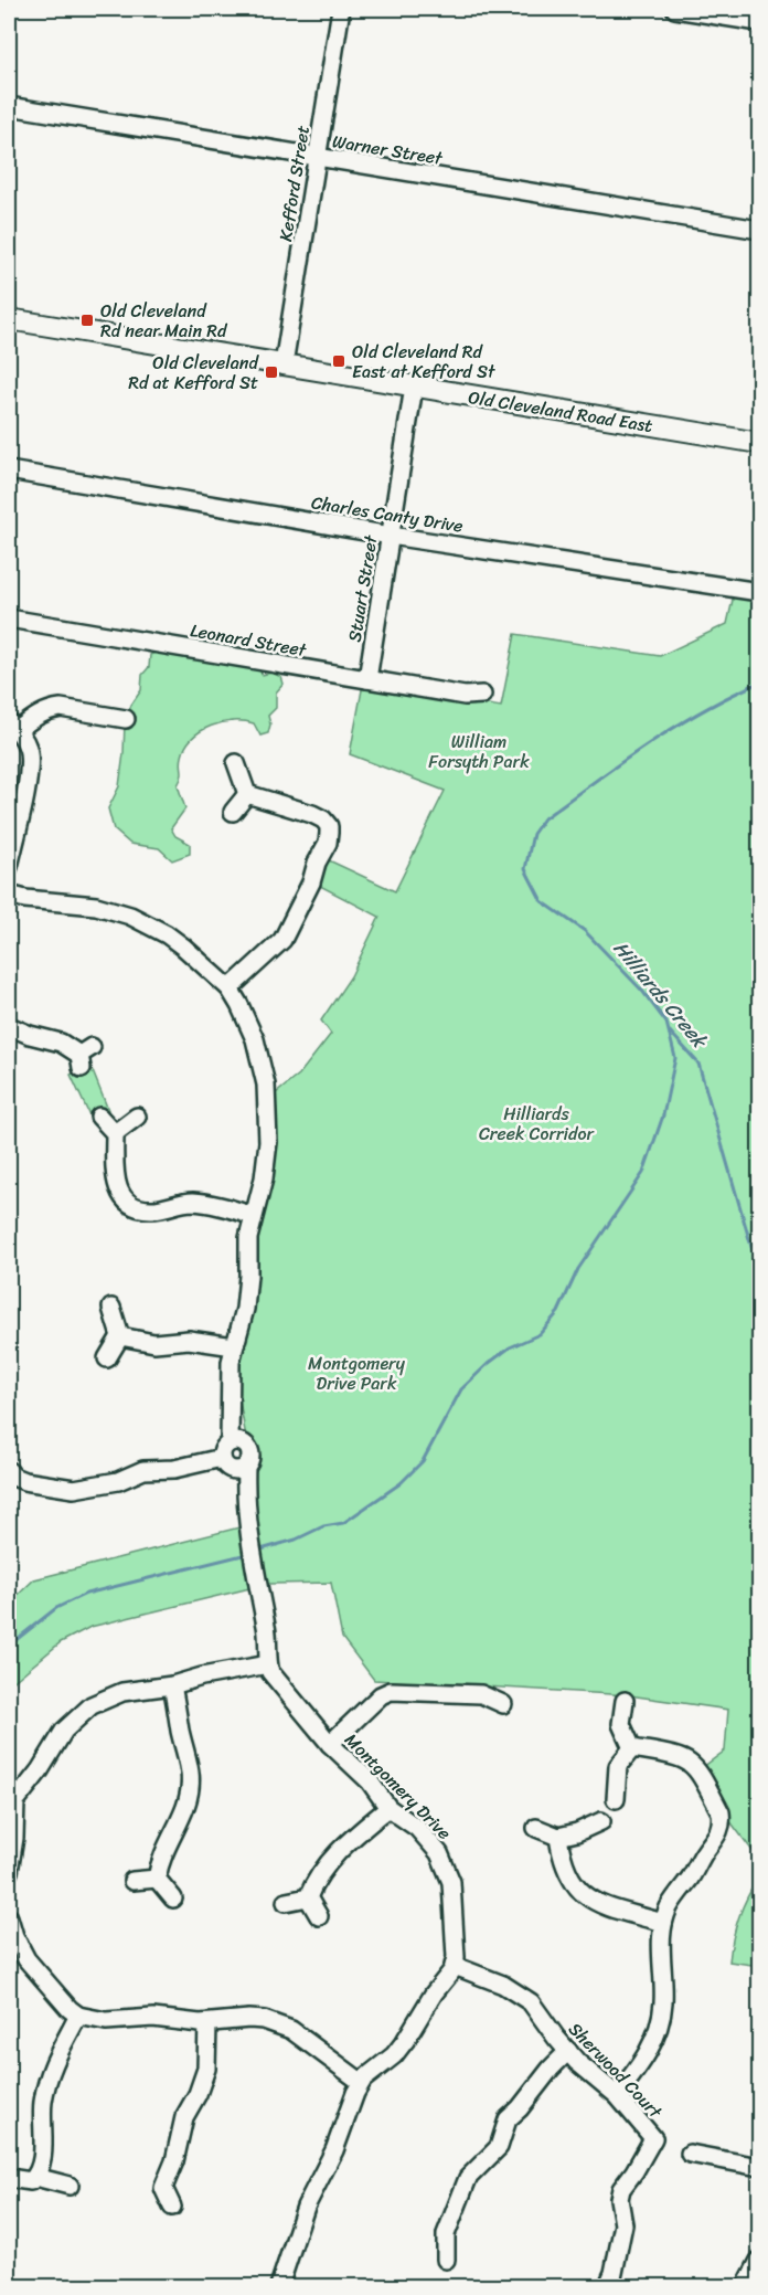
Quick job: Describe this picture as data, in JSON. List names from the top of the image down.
{
  "streets": {
    "main road": ["Old Cleveland Road East"],
    "street": [
      "Warner Street",
      "Kefford Street",
      "Charles Canty Drive",
      "Stuart Street",
      "Leonard Street",
      "Montgomery Drive",
      "Sherwood Court"
    ]
  },
  "crossings": [
    ["Warner Street", "Kefford Street"],
    ["Kefford Street", "Old Cleveland Road East"],
    ["Old Cleveland Road East", "Stuart Street"],
    ["Charles Canty Drive", "Stuart Street"],
    ["Stuart Street", "Leonard Street"],
    ["Montgomery Drive", "Sherwood Court"]
  ],
  "water": ["Hilliards Creek"],
  "parks": ["William Forsyth Park", "Hilliards Creek Corridor", "Montgomery Drive Park"],
  "places": {
    "transit": ["Old Cleveland Rd near Main Rd", "Old Cleveland Rd East at Kefford St", "Old Cleveland Rd at Kefford St"]
  }
}
